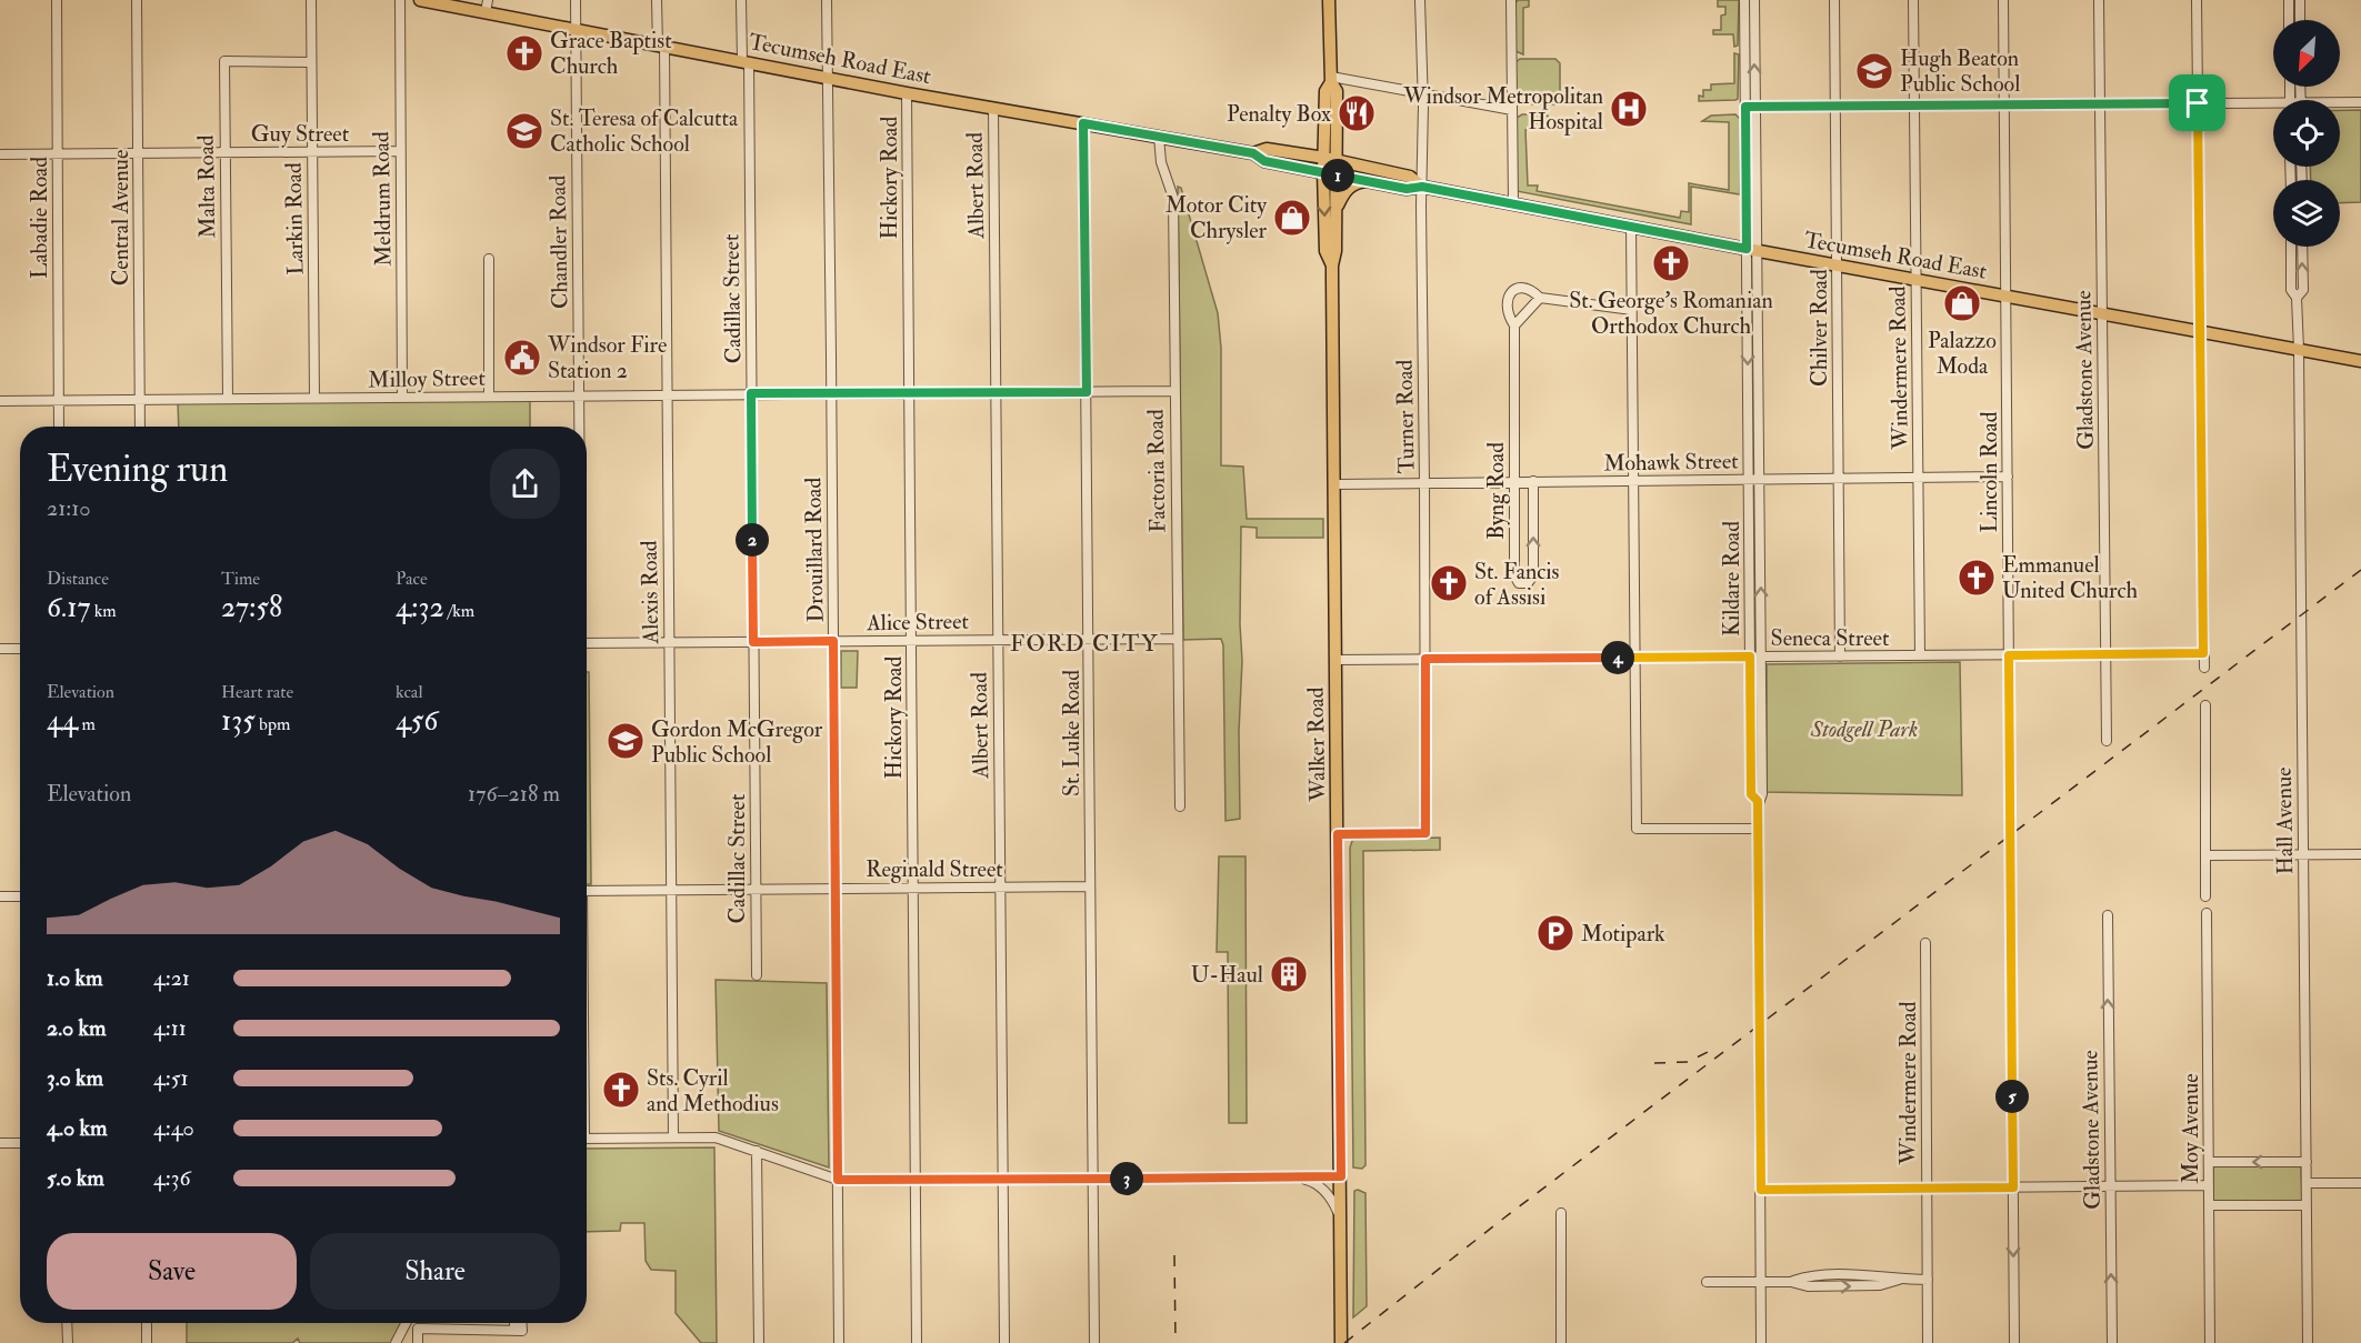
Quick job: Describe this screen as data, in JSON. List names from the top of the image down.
{
  "streets": {
    "main road": ["Tecumseh Road East", "Walker Road"],
    "street": [
      "Guy Street",
      "Hickory Road",
      "Albert Road",
      "Malta Road",
      "Meldrum Road",
      "Labadie Road",
      "Central Avenue",
      "Larkin Road",
      "Chandler Road",
      "Cadillac Street",
      "Chilver Road",
      "Windermere Road",
      "Gladstone Avenue",
      "Milloy Street",
      "Turner Road",
      "Mohawk Street",
      "Factoria Road",
      "Lincoln Road",
      "Byng Road",
      "Drouillard Road",
      "Kildare Road",
      "Alexis Road",
      "Alice Street",
      "Seneca Street",
      "St. Luke Road",
      "Hall Avenue",
      "Reginald Street",
      "Moy Avenue"
    ]
  },
  "crossings": [
    ["Tecumseh Road East", "Hickory Road"],
    ["Tecumseh Road East", "Albert Road"],
    ["Tecumseh Road East", "Chandler Road"],
    ["Tecumseh Road East", "Cadillac Street"],
    ["Tecumseh Road East", "Chilver Road"],
    ["Tecumseh Road East", "Windermere Road"],
    ["Tecumseh Road East", "Gladstone Avenue"],
    ["Tecumseh Road East", "Turner Road"],
    ["Tecumseh Road East", "Factoria Road"],
    ["Tecumseh Road East", "Lincoln Road"],
    ["Tecumseh Road East", "Drouillard Road"],
    ["Tecumseh Road East", "Kildare Road"],
    ["Tecumseh Road East", "Alexis Road"],
    ["Tecumseh Road East", "St. Luke Road"],
    ["Tecumseh Road East", "Walker Road"],
    ["Tecumseh Road East", "Hall Avenue"],
    ["Guy Street", "Malta Road"],
    ["Guy Street", "Meldrum Road"],
    ["Guy Street", "Labadie Road"],
    ["Guy Street", "Central Avenue"],
    ["Guy Street", "Larkin Road"],
    ["Hickory Road", "Milloy Street"],
    ["Hickory Road", "Alice Street"],
    ["Hickory Road", "Reginald Street"],
    ["Albert Road", "Milloy Street"],
    ["Albert Road", "Alice Street"],
    ["Albert Road", "Reginald Street"],
    ["Malta Road", "Larkin Road"],
    ["Malta Road", "Milloy Street"],
    ["Meldrum Road", "Milloy Street"],
    ["Labadie Road", "Milloy Street"],
    ["Central Avenue", "Milloy Street"],
    ["Larkin Road", "Milloy Street"],
    ["Chandler Road", "Milloy Street"],
    ["Cadillac Street", "Milloy Street"],
    ["Cadillac Street", "Alice Street"],
    ["Cadillac Street", "Reginald Street"],
    ["Chilver Road", "Mohawk Street"],
    ["Chilver Road", "Seneca Street"],
    ["Windermere Road", "Mohawk Street"],
    ["Windermere Road", "Seneca Street"],
    ["Gladstone Avenue", "Seneca Street"],
    ["Milloy Street", "Factoria Road"],
    ["Milloy Street", "Drouillard Road"],
    ["Milloy Street", "Alexis Road"],
    ["Milloy Street", "St. Luke Road"],
    ["Turner Road", "Mohawk Street"],
    ["Turner Road", "Seneca Street"],
    ["Turner Road", "Walker Road"],
    ["Mohawk Street", "Lincoln Road"],
    ["Mohawk Street", "Byng Road"],
    ["Mohawk Street", "Kildare Road"],
    ["Mohawk Street", "Walker Road"],
    ["Factoria Road", "Alice Street"],
    ["Lincoln Road", "Seneca Street"],
    ["Drouillard Road", "Alice Street"],
    ["Drouillard Road", "Reginald Street"],
    ["Kildare Road", "Seneca Street"],
    ["Alexis Road", "Alice Street"],
    ["Alexis Road", "Reginald Street"],
    ["Alice Street", "St. Luke Road"],
    ["Seneca Street", "Walker Road"],
    ["St. Luke Road", "Reginald Street"]
  ],
  "one_way": ["Gladstone Avenue"],
  "districts": ["FORD CITY"],
  "parks": ["Stodgell Park"],
  "places": {
    "church": [
      "Grace Baptist Church",
      "St. George's Romanian Orthodox Church",
      "Emmanuel United Church",
      "St. Fancis of Assisi",
      "Sts. Cyril and Methodius"
    ],
    "school or university": ["Hugh Beaton Public School", "St. Teresa of Calcutta Catholic School", "Gordon McGregor Public School"],
    "hospital": ["Windsor Metropolitan Hospital"],
    "restaurant": ["Penalty Box"],
    "shop": ["Motor City Chrysler", "Palazzo Moda"],
    "public building": ["Windsor Fire Station 2"],
    "parking": ["Motipark"],
    "building": ["U-Haul"]
  },
  "north": "bottom left",
  "page": {
    "pins": [
      "1",
      "2",
      "4",
      "5",
      "3"
    ],
    "heading": ["Evening run", "21:10"],
    "stats": [
      ["Distance", "6.17 km"],
      ["Time", "27:58"],
      ["Pace", "4:32 /km"],
      ["Elevation", "44 m"],
      ["Heart rate", "135 bpm"],
      ["kcal", "456"]
    ],
    "chart": ["Elevation", "176–218 m"],
    "list": [
      {
        "name": "1.0 km",
        "note": "4:21"
      },
      {
        "name": "2.0 km",
        "note": "4:11"
      },
      {
        "name": "3.0 km",
        "note": "4:51"
      },
      {
        "name": "4.0 km",
        "note": "4:40"
      },
      {
        "name": "5.0 km",
        "note": "4:36"
      }
    ],
    "buttons": ["Save", "Share"]
  }
}
